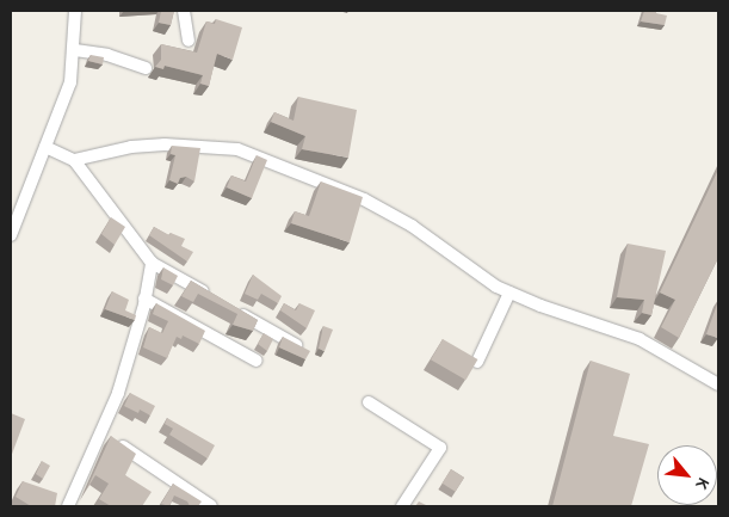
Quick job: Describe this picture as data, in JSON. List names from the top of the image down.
{
  "north": "bottom right"
}
